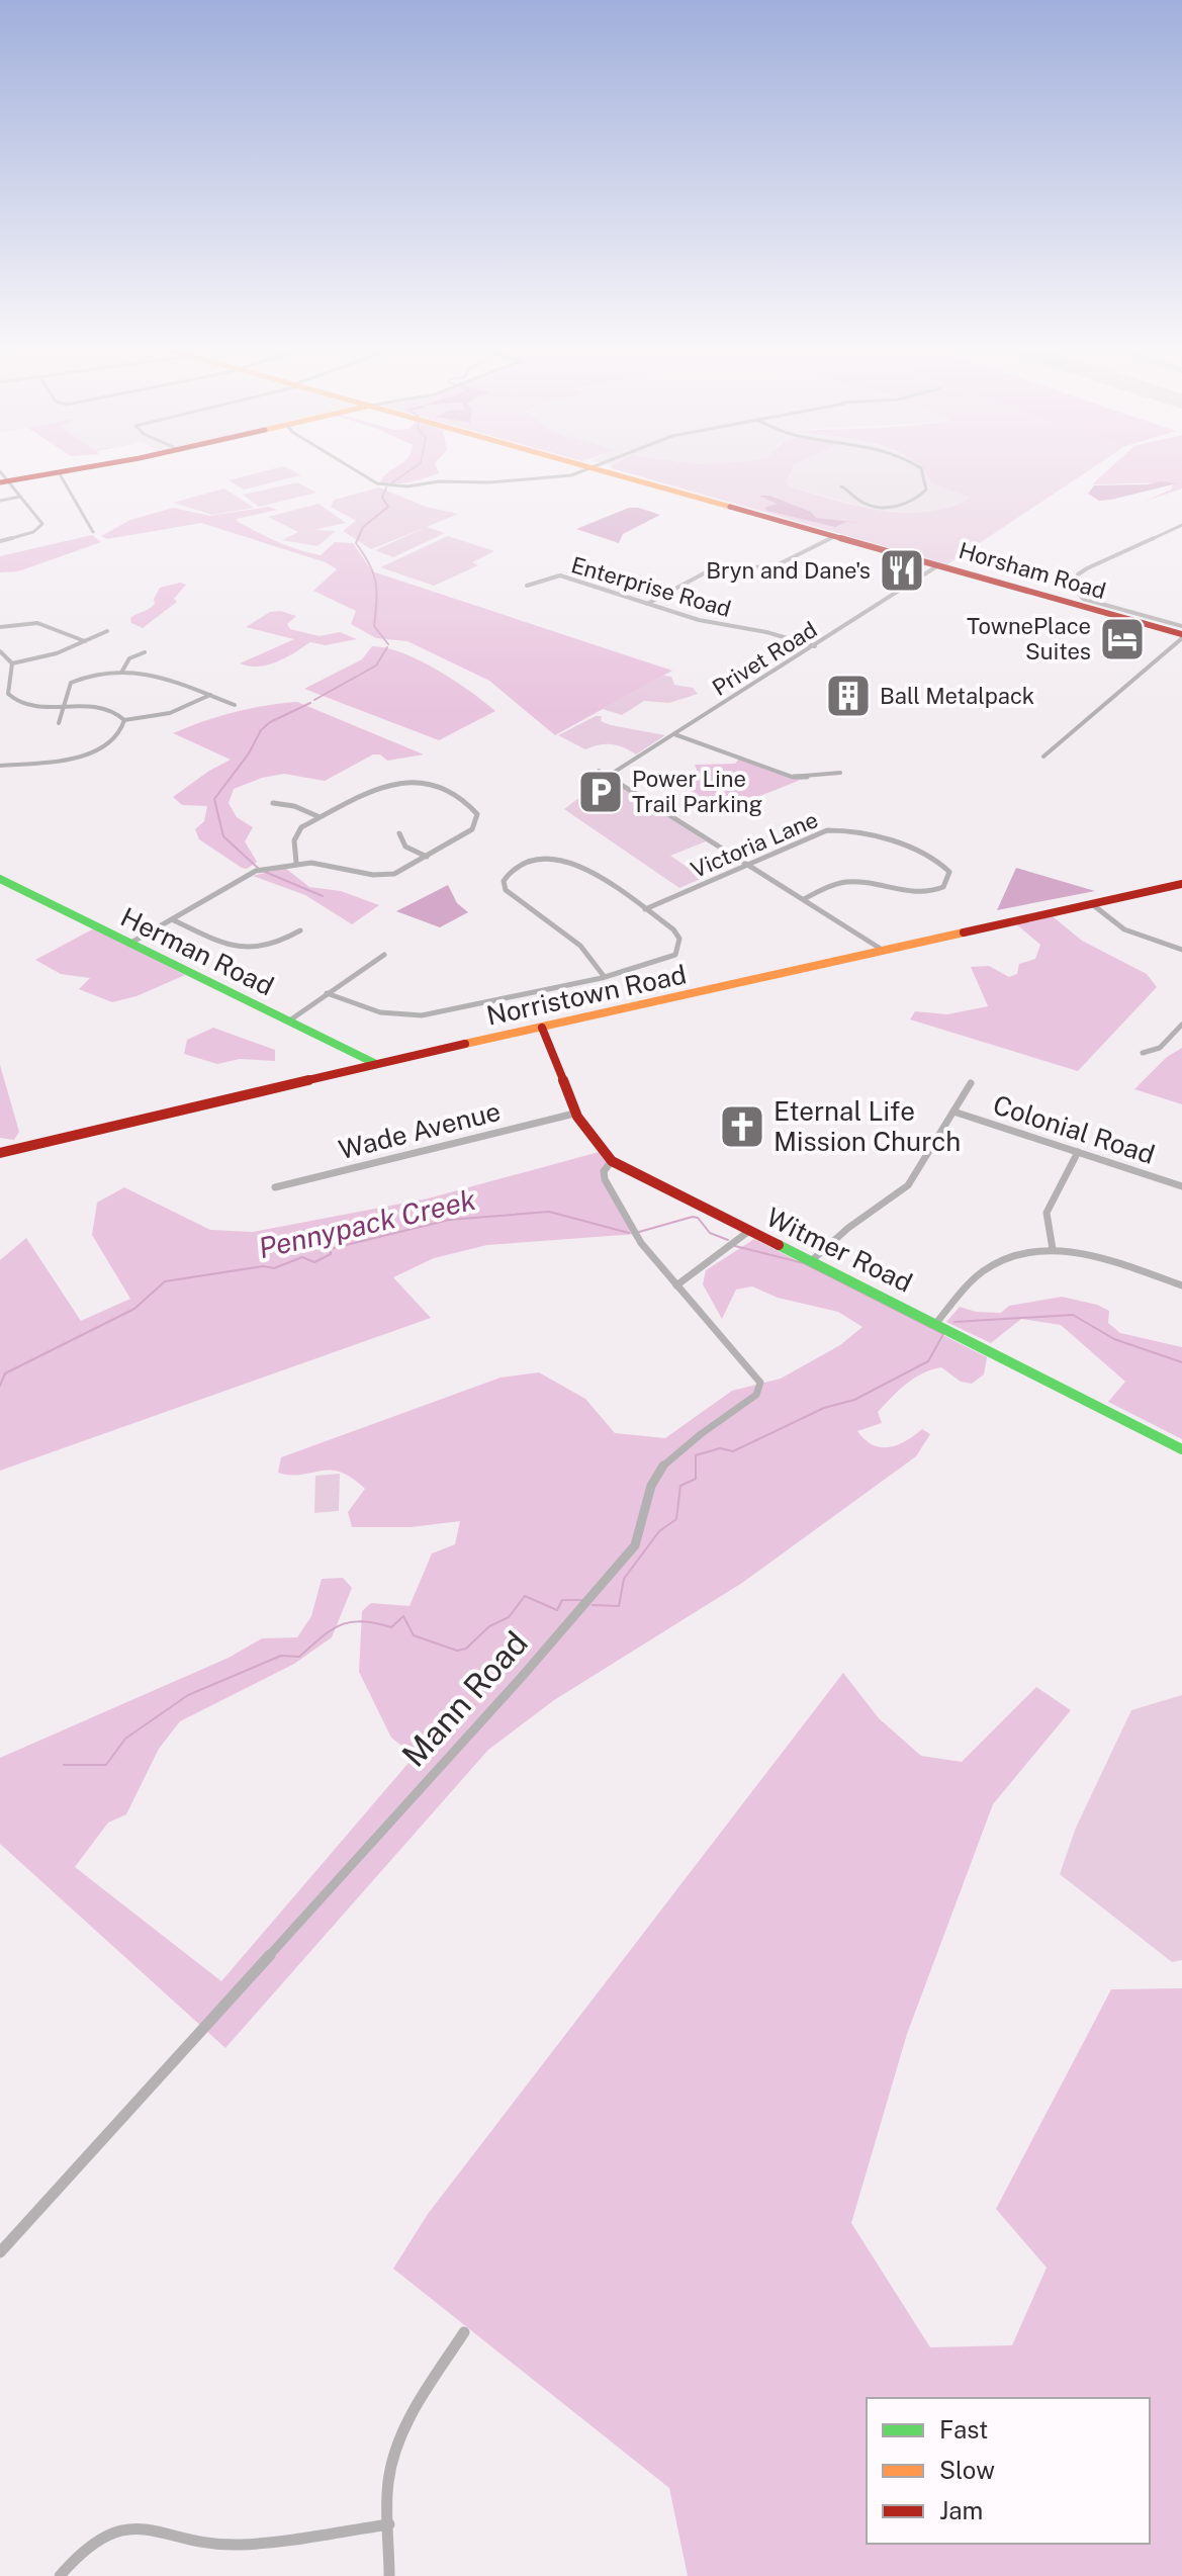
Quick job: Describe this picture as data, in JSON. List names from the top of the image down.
{
  "streets": {
    "main road": [
      "Horsham Road",
      "Herman Road",
      "Norristown Road",
      "Witmer Road"
    ],
    "street": [
      "Enterprise Road",
      "Privet Road",
      "Victoria Lane",
      "Colonial Road",
      "Wade Avenue",
      "Mann Road"
    ]
  },
  "crossings": [
    ["Horsham Road", "Privet Road"],
    ["Enterprise Road", "Privet Road"],
    ["Herman Road", "Norristown Road"],
    ["Norristown Road", "Witmer Road"],
    ["Wade Avenue", "Witmer Road"],
    ["Witmer Road", "Mann Road"]
  ],
  "water": ["Pennypack Creek"],
  "places": {
    "restaurant": ["Bryn and Dane's"],
    "hotel": ["TownePlace Suites"],
    "building": ["Ball Metalpack"],
    "parking": ["Power Line Trail Parking"],
    "church": ["Eternal Life Mission Church"]
  },
  "legend": ["Fast", "Slow", "Jam"]
}
